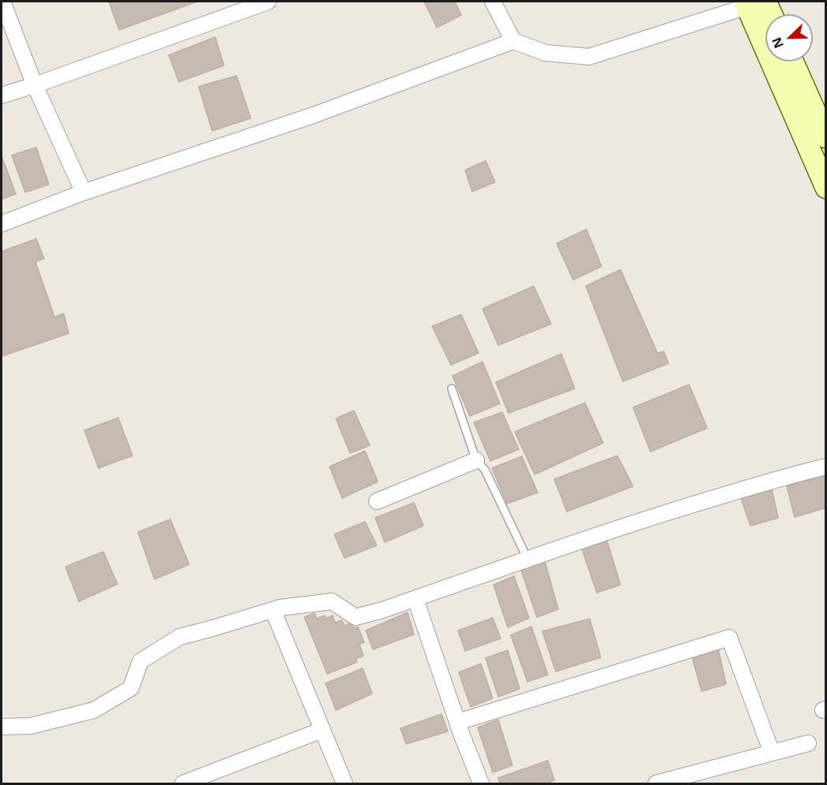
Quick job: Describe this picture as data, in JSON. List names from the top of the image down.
{
  "north": "bottom left"
}
